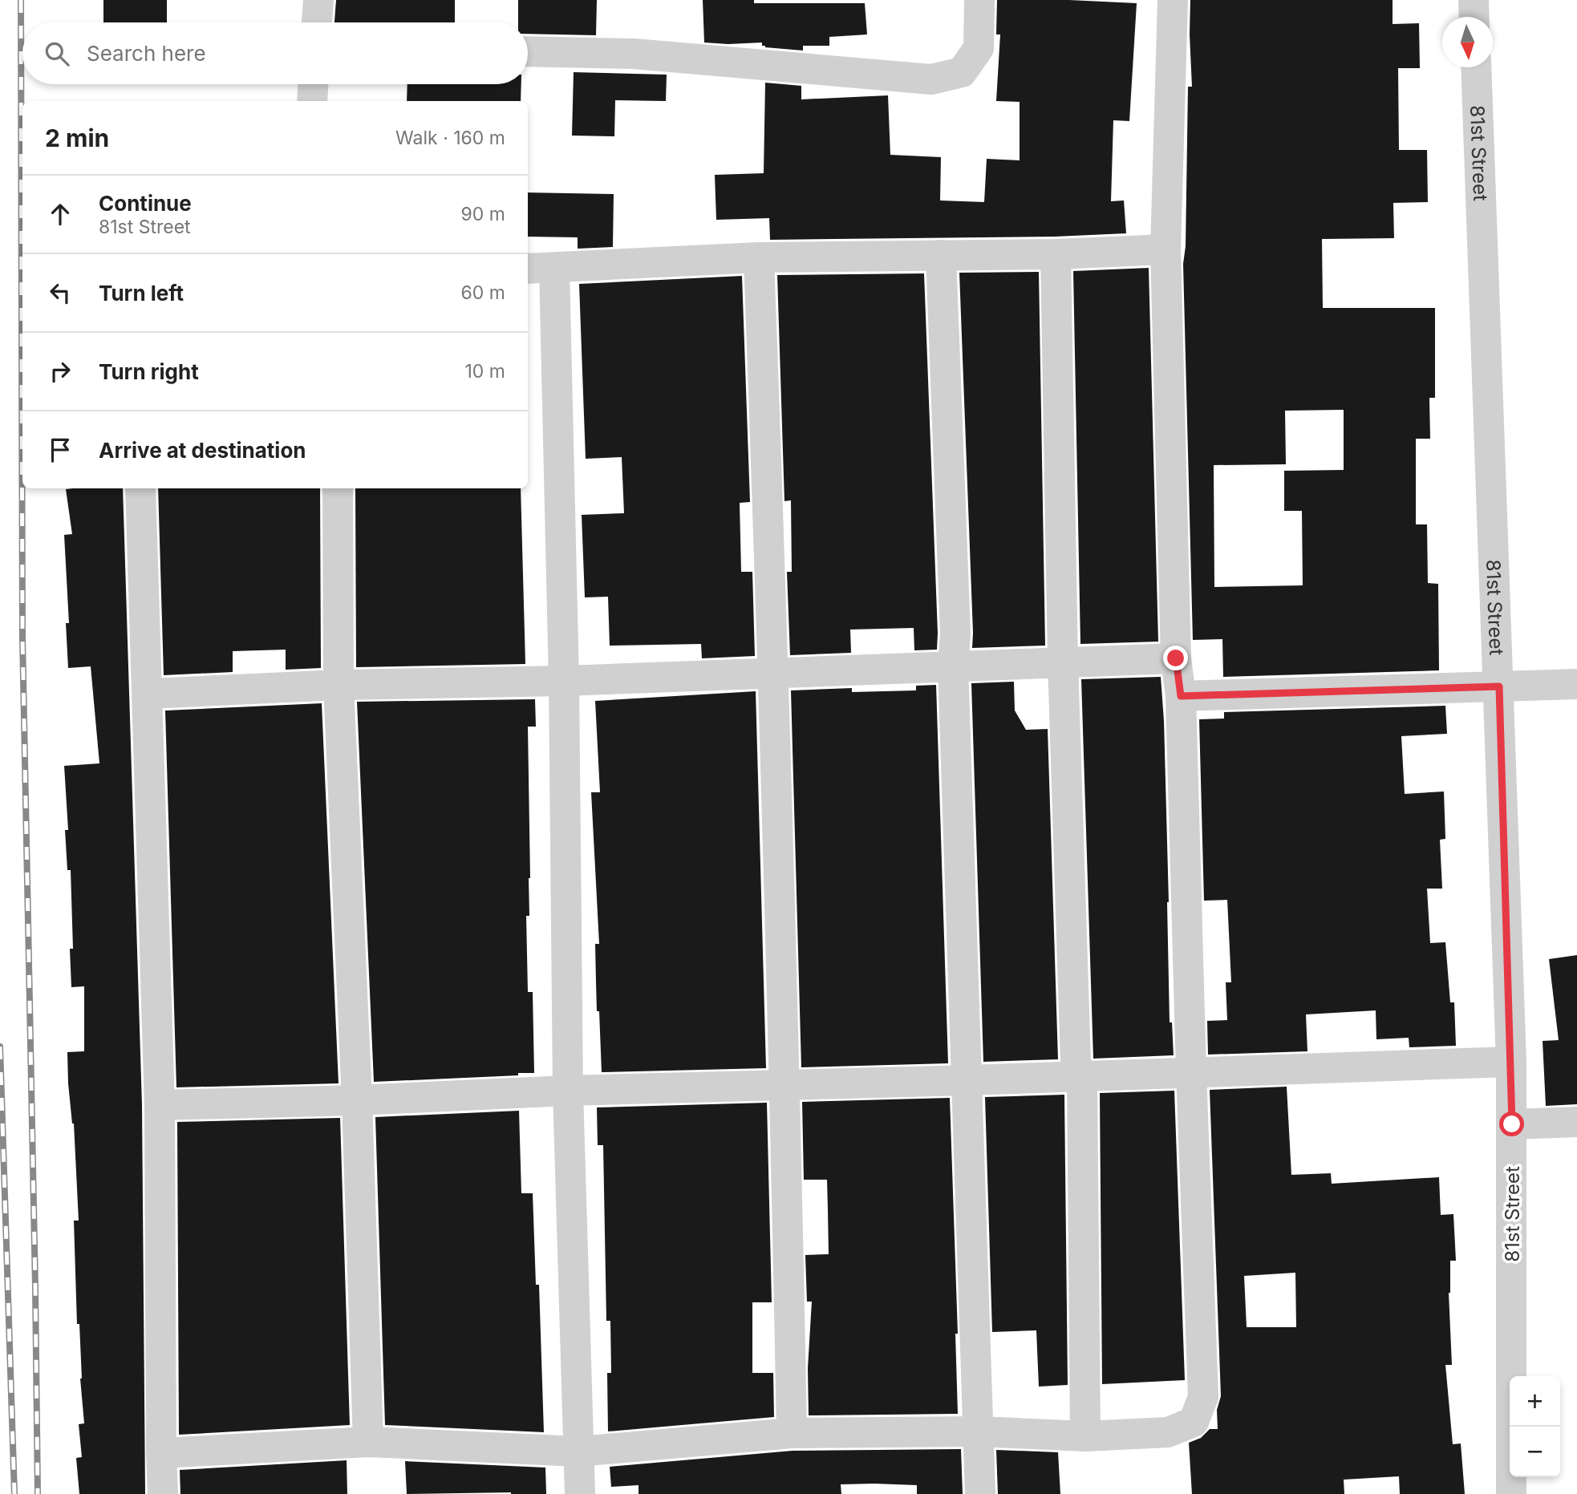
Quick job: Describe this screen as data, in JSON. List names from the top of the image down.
{
  "streets": {
    "street": ["81st Street"]
  },
  "north": "bottom",
  "page": {
    "search": "Search here",
    "heading": ["2 min", "Walk · 160 m"],
    "list": [
      ["Continue", "81st Street", "90 m"],
      ["Turn left", "60 m"],
      ["Turn right", "10 m"],
      "Arrive at destination"
    ],
    "map_buttons": ["+", "−"]
  }
}
